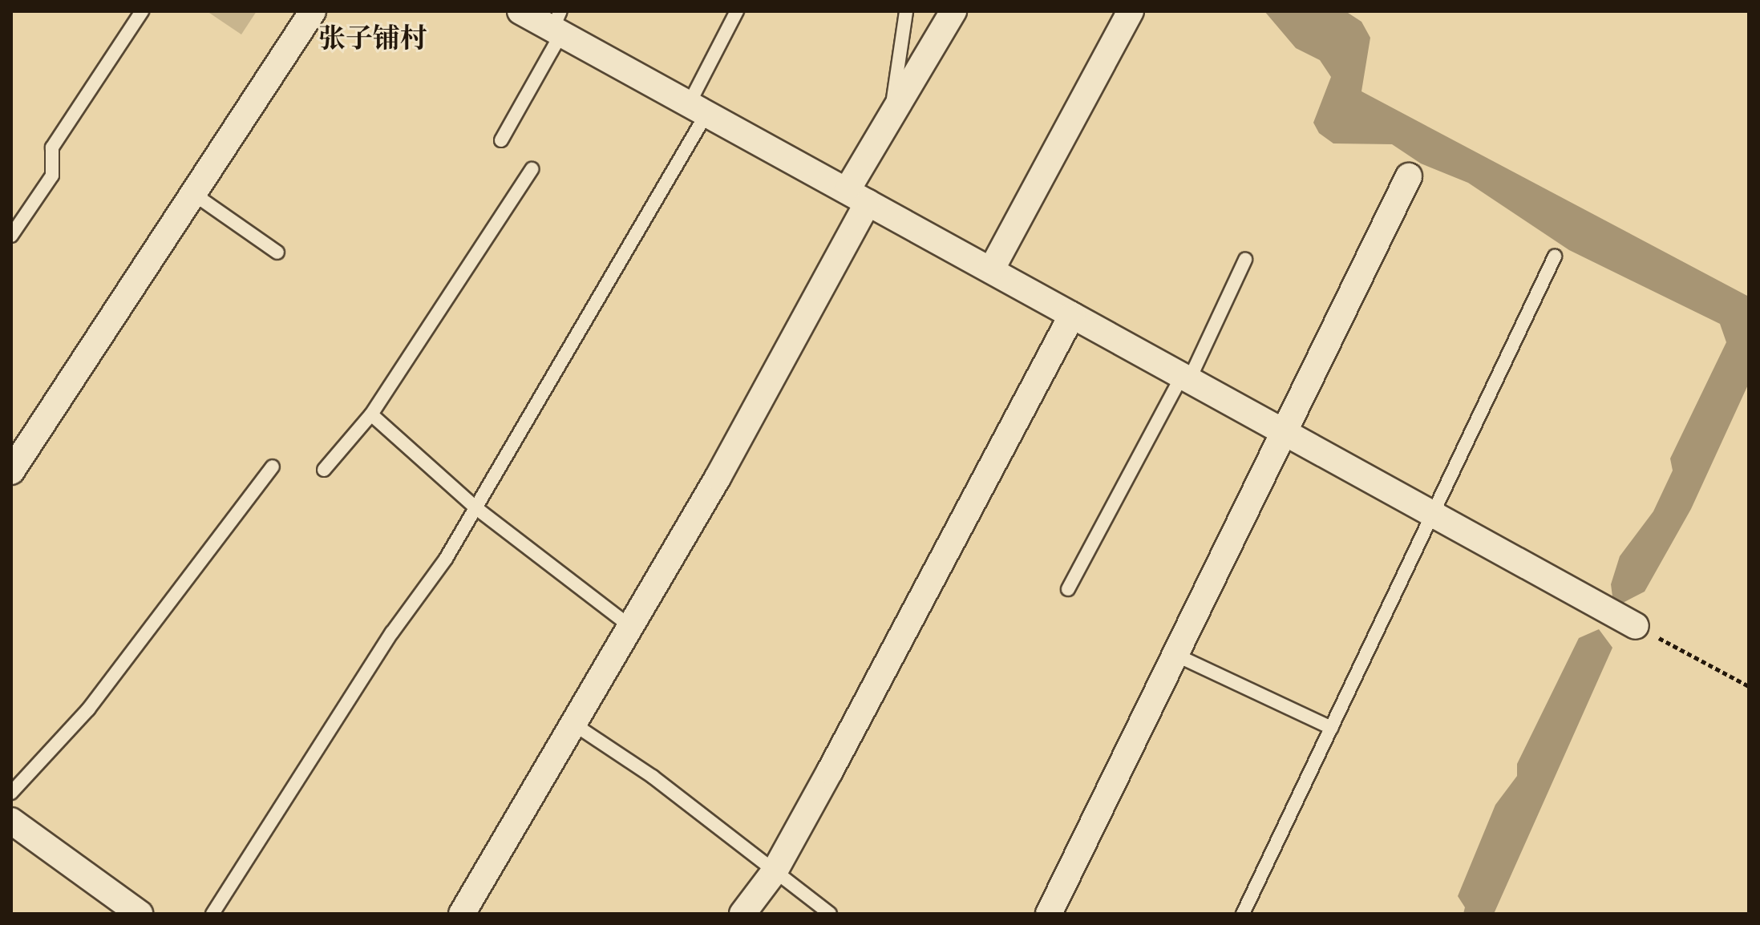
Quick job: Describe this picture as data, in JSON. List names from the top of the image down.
{
  "districts": ["张子铺村"]
}
